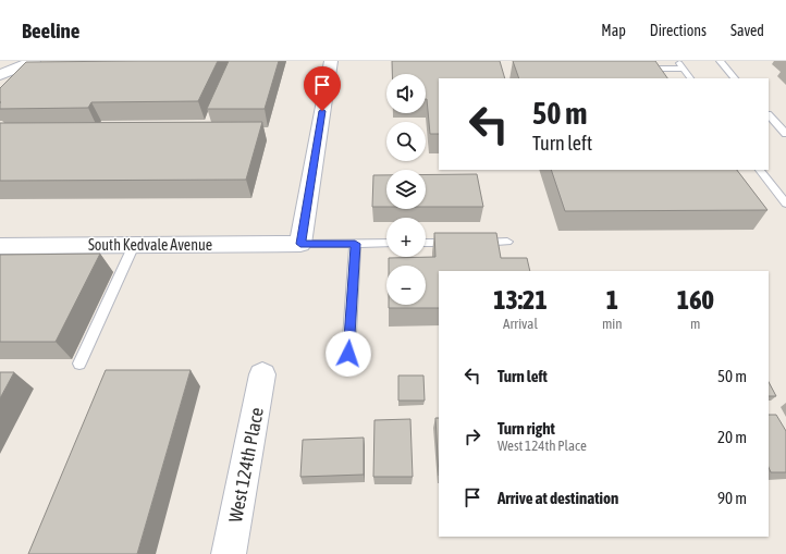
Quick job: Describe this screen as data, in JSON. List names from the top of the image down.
{
  "streets": {
    "street": ["South Kedvale Avenue", "West 124th Place"]
  },
  "page": {
    "header": "Beeline",
    "nav": ["Map", "Directions", "Saved"],
    "map_buttons": ["+", "−"],
    "turn": ["50 m", "Turn left"],
    "eta": [
      "13:21",
      "Arrival",
      "1",
      "min",
      "160",
      "m"
    ],
    "list": [
      {
        "name": "Turn left",
        "value": "50 m"
      },
      {
        "name": "Turn right",
        "note": "West 124th Place",
        "value": "20 m"
      },
      {
        "name": "Arrive at destination",
        "value": "90 m"
      }
    ]
  }
}
